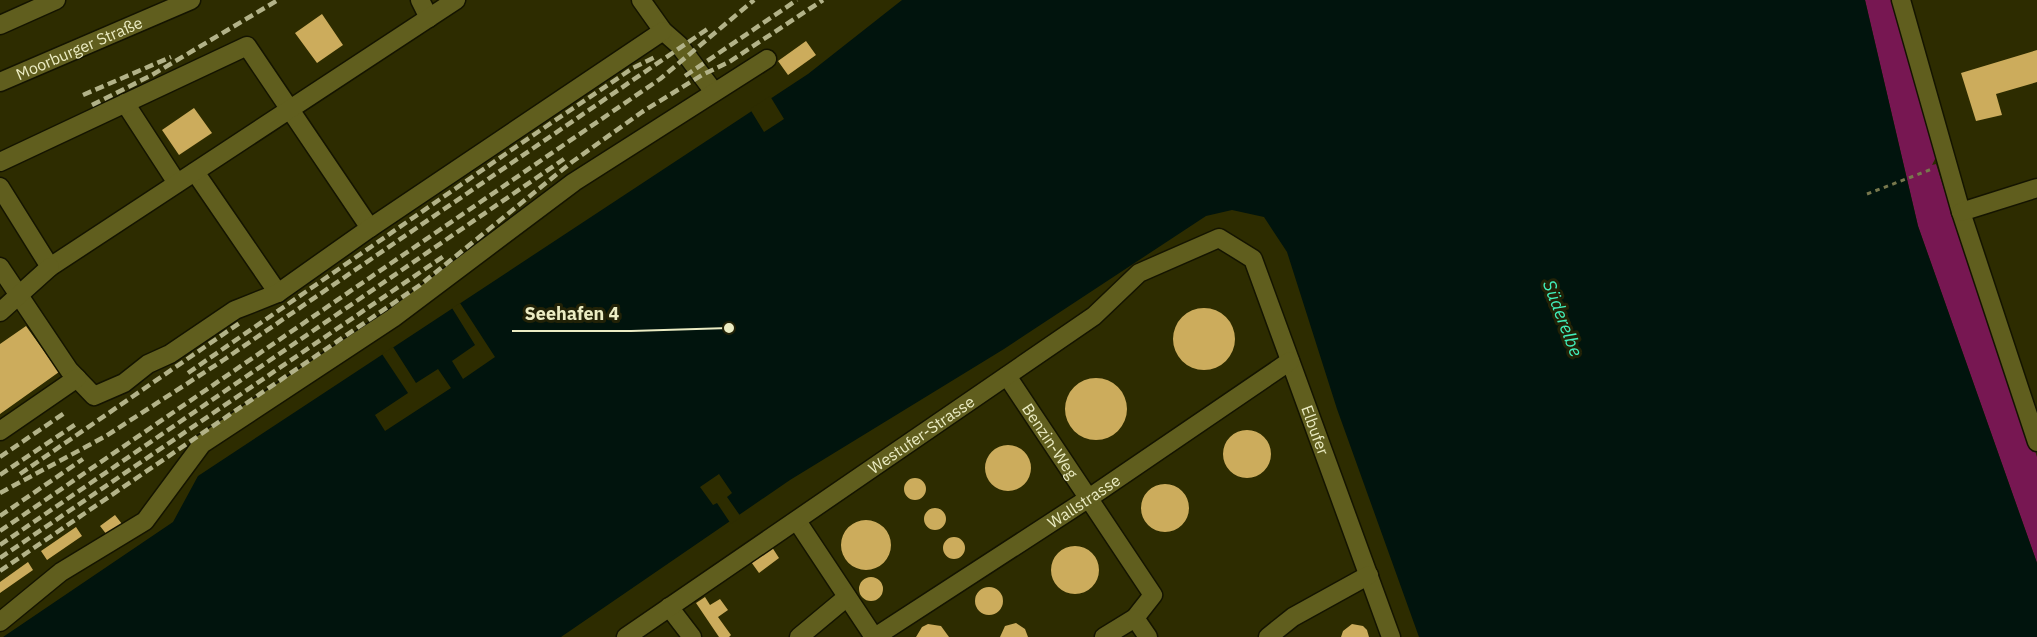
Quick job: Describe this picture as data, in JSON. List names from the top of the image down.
{
  "streets": {
    "lane": [
      "Moorburger Straße",
      "Elbufer",
      "Westufer-Strasse",
      "Benzin-Weg",
      "Wallstrasse"
    ]
  },
  "crossings": [
    ["Elbufer", "Westufer-Strasse"],
    ["Elbufer", "Wallstrasse"],
    ["Westufer-Strasse", "Benzin-Weg"],
    ["Benzin-Weg", "Wallstrasse"]
  ],
  "water": ["Süderelbe"],
  "places": ["Seehafen 4"]
}
